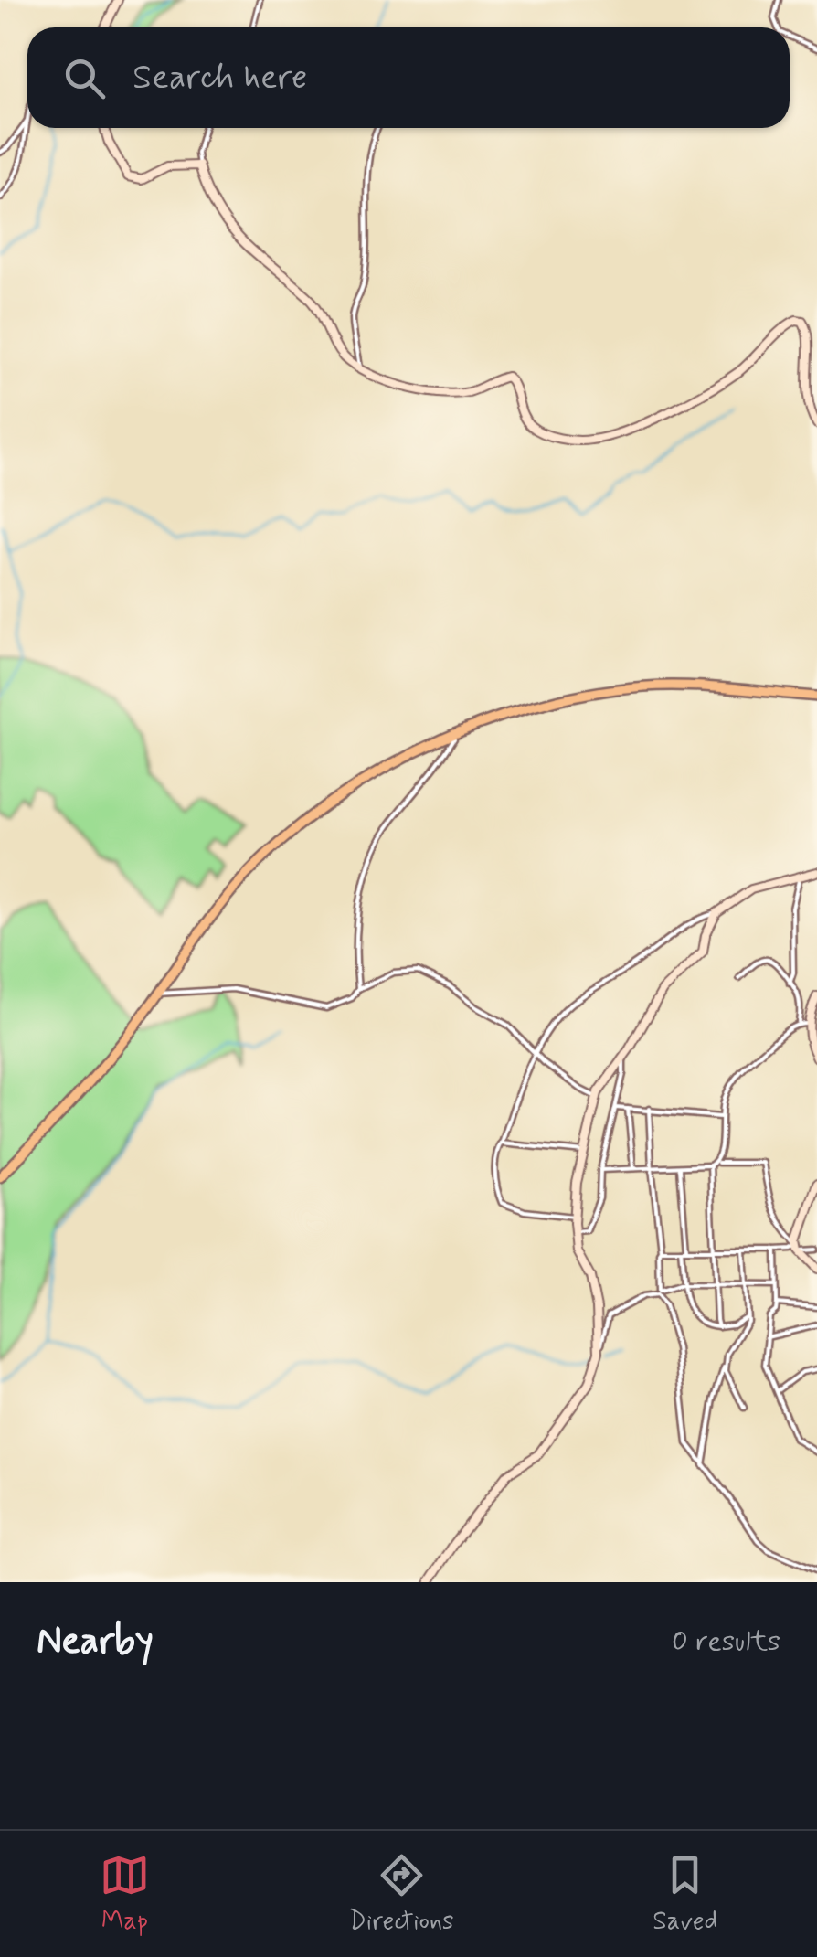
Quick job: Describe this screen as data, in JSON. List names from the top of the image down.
{
  "page": {
    "search": "Search here",
    "heading": ["Nearby", "0 results"],
    "nav": ["Map", "Directions", "Saved"]
  }
}
